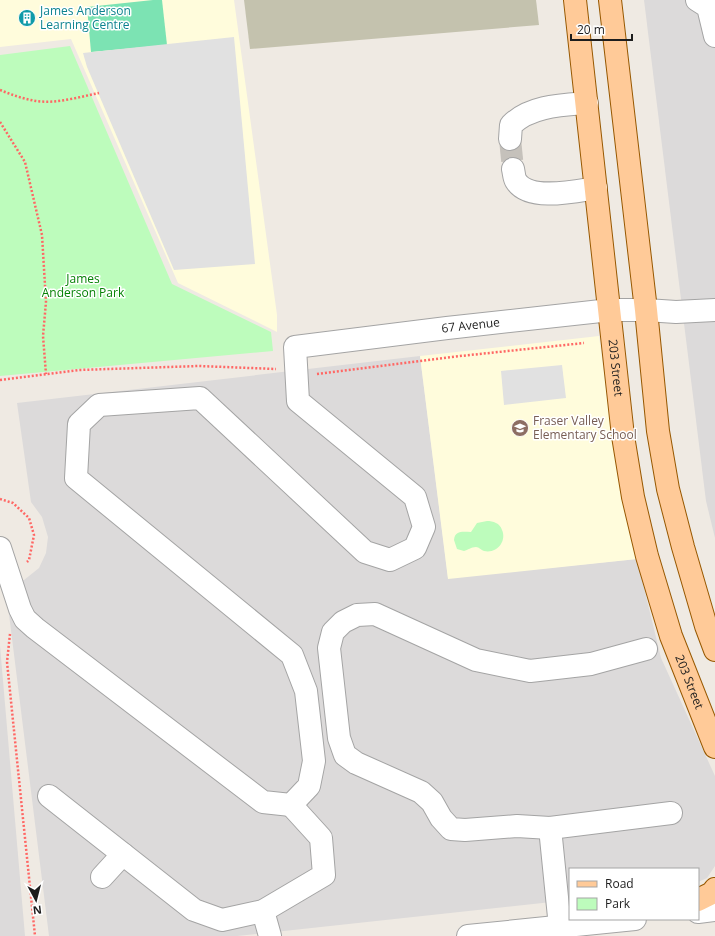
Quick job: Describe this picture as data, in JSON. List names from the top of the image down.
{
  "streets": {
    "main road": ["203 Street"],
    "street": ["67 Avenue"]
  },
  "crossings": [
    ["67 Avenue", "203 Street"]
  ],
  "parks": ["James Anderson Park"],
  "places": {
    "building": ["James Anderson Learning Centre"],
    "school or university": ["Fraser Valley Elementary School"]
  },
  "legend": ["Road", "Park"],
  "scale_bar": "20 m",
  "north": "bottom"
}
